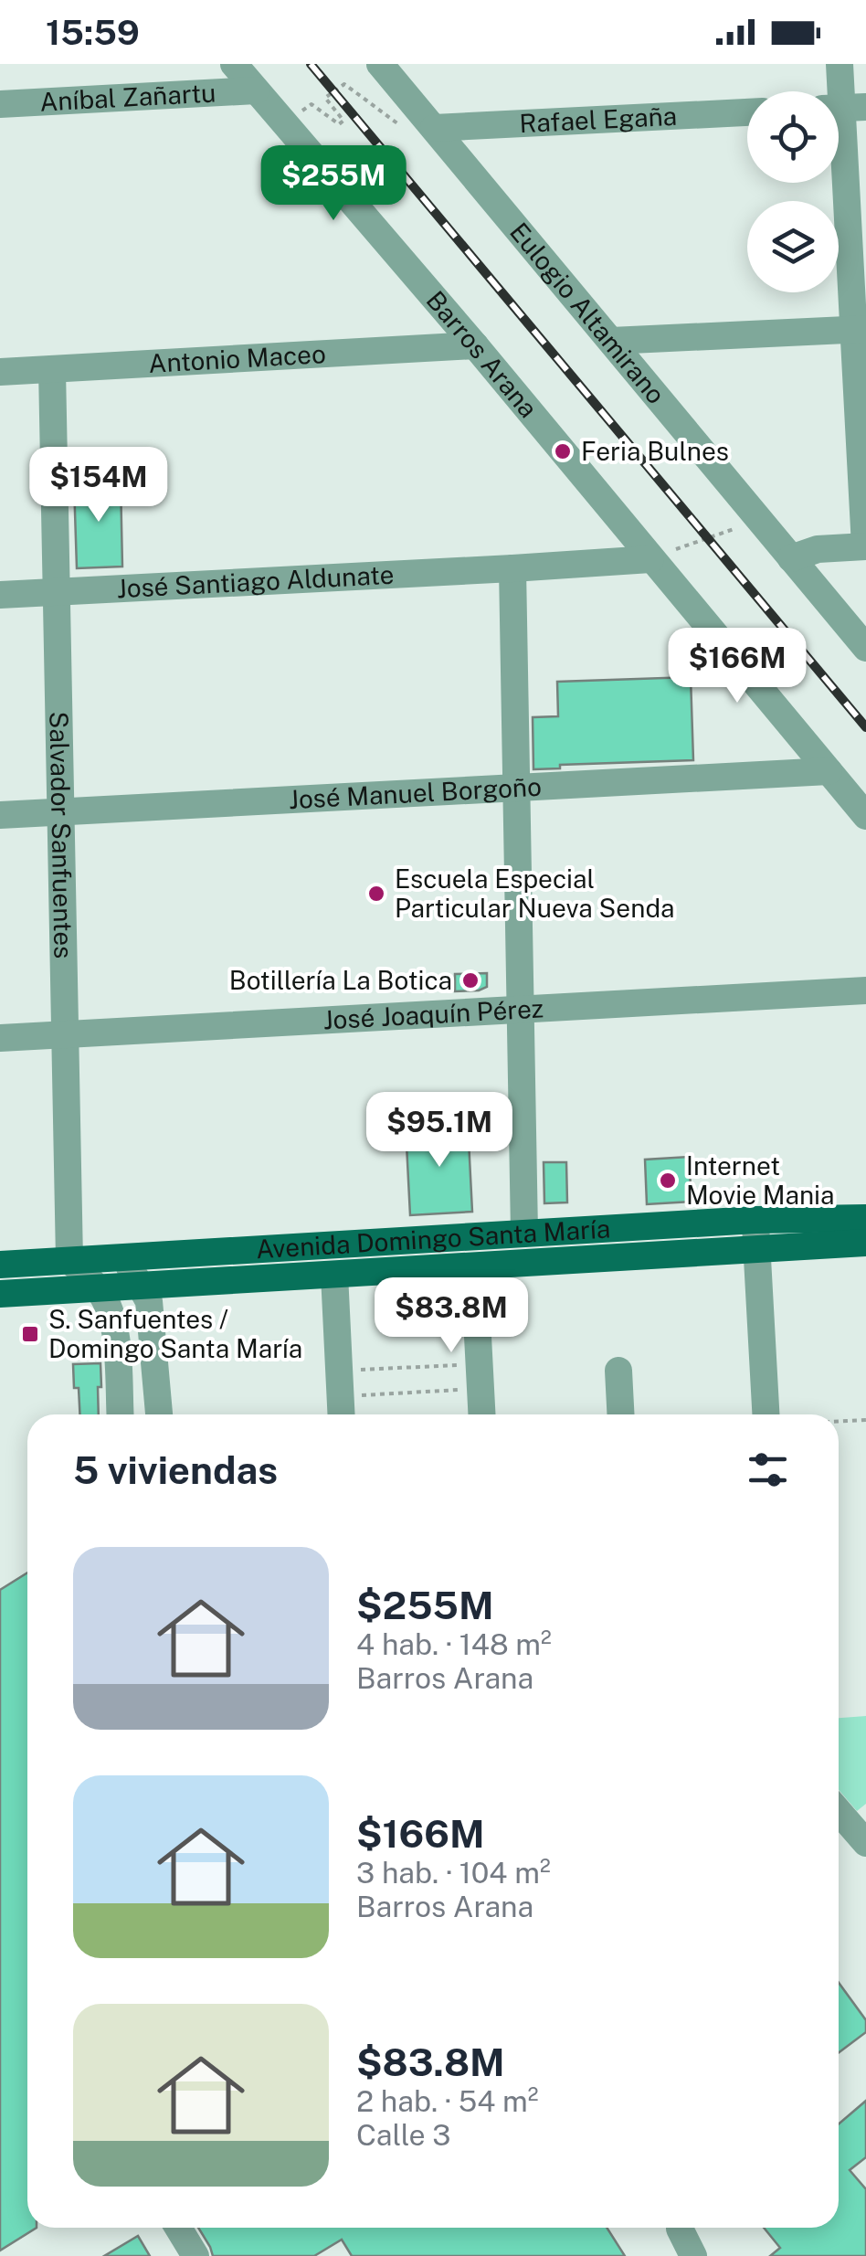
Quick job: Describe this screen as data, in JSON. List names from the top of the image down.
{
  "streets": {
    "main road": ["Avenida Domingo Santa María"],
    "street": [
      "Aníbal Zañartu",
      "Rafael Egaña",
      "Eulogio Altamirano",
      "Barros Arana",
      "Antonio Maceo",
      "José Santiago Aldunate",
      "José Manuel Borgoño",
      "Salvador Sanfuentes",
      "José Joaquín Pérez"
    ]
  },
  "crossings": [
    ["Aníbal Zañartu", "Barros Arana"],
    ["Rafael Egaña", "Eulogio Altamirano"],
    ["Barros Arana", "Antonio Maceo"],
    ["Barros Arana", "José Santiago Aldunate"],
    ["Barros Arana", "José Manuel Borgoño"],
    ["Antonio Maceo", "Salvador Sanfuentes"],
    ["José Santiago Aldunate", "Salvador Sanfuentes"],
    ["José Manuel Borgoño", "Salvador Sanfuentes"],
    ["Salvador Sanfuentes", "José Joaquín Pérez"],
    ["Salvador Sanfuentes", "Avenida Domingo Santa María"]
  ],
  "places": {
    "other": [
      "Feria Bulnes",
      "Escuela Especial Particular Nueva Senda",
      "Botillería La Botica",
      "Internet Movie Mania"
    ],
    "transit": ["S. Sanfuentes / Domingo Santa María"]
  },
  "page": {
    "status": "15:59",
    "price": [
      "$255M",
      "$154M",
      "$166M",
      "$95.1M",
      "$83.8M"
    ],
    "heading": "5 viviendas",
    "list": [
      {
        "name": "$255M",
        "note": "4 hab. · 148 m² · Barros Arana"
      },
      {
        "name": "$166M",
        "note": "3 hab. · 104 m² · Barros Arana"
      },
      {
        "name": "$83.8M",
        "note": "2 hab. · 54 m² · Calle 3"
      }
    ]
  }
}
